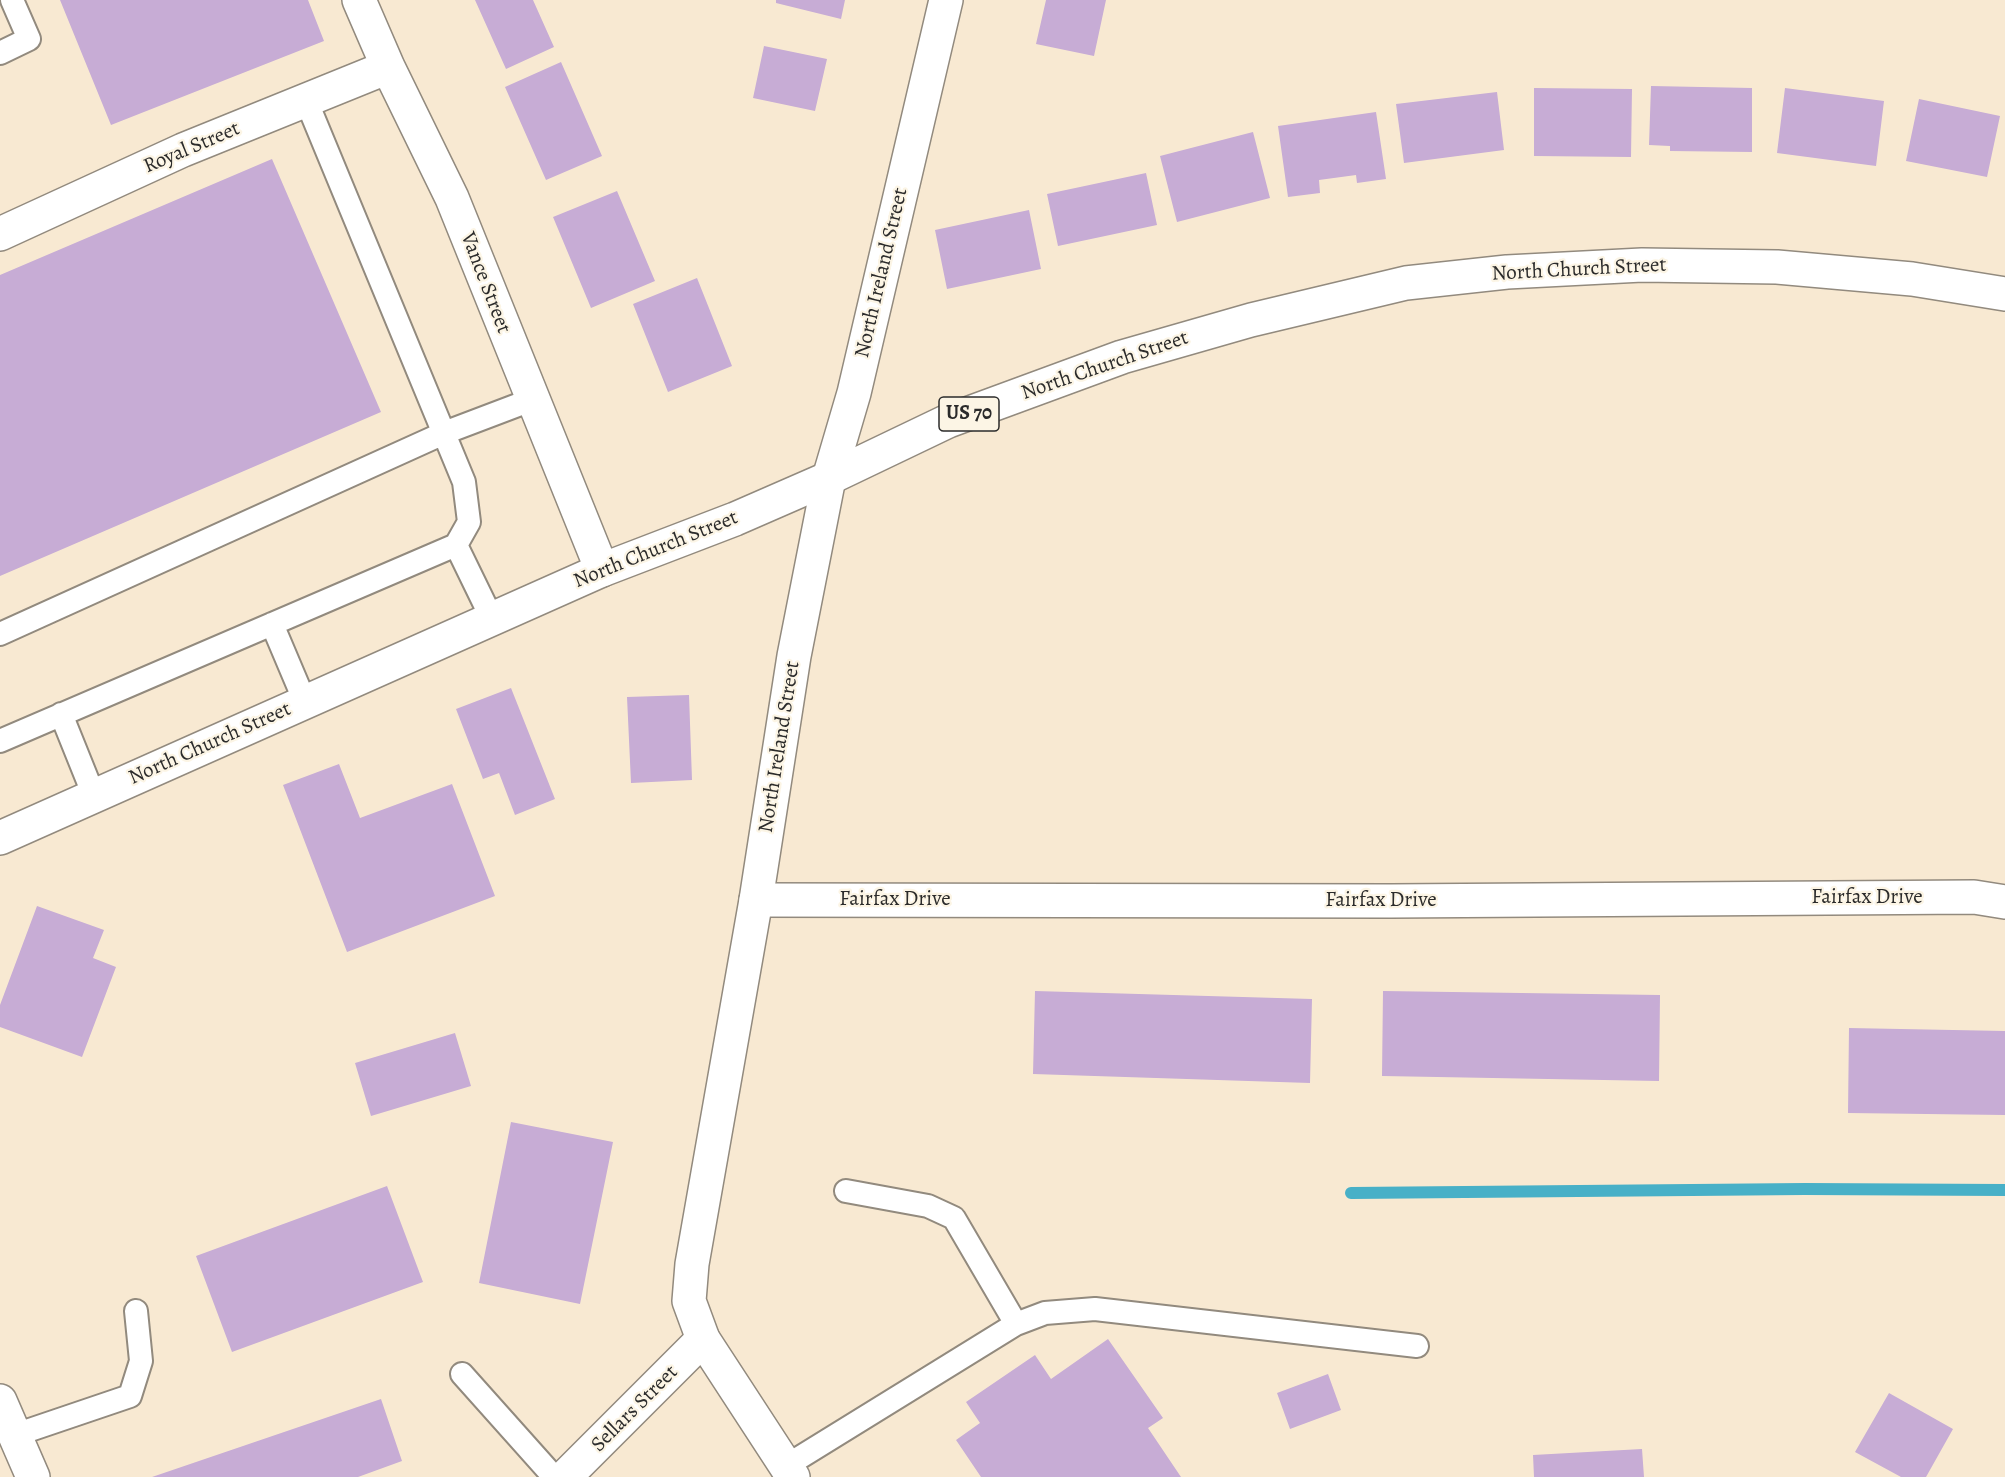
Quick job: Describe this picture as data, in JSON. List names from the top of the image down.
{
  "streets": {
    "street": [
      "Royal Street",
      "North Church Street",
      "North Ireland Street",
      "Vance Street",
      "US 70",
      "Fairfax Drive",
      "Sellars Street"
    ]
  },
  "crossings": [
    ["Royal Street", "Vance Street"],
    ["North Church Street", "North Ireland Street"],
    ["North Church Street", "Vance Street"],
    ["North Ireland Street", "Fairfax Drive"],
    ["North Ireland Street", "Sellars Street"]
  ]
}
